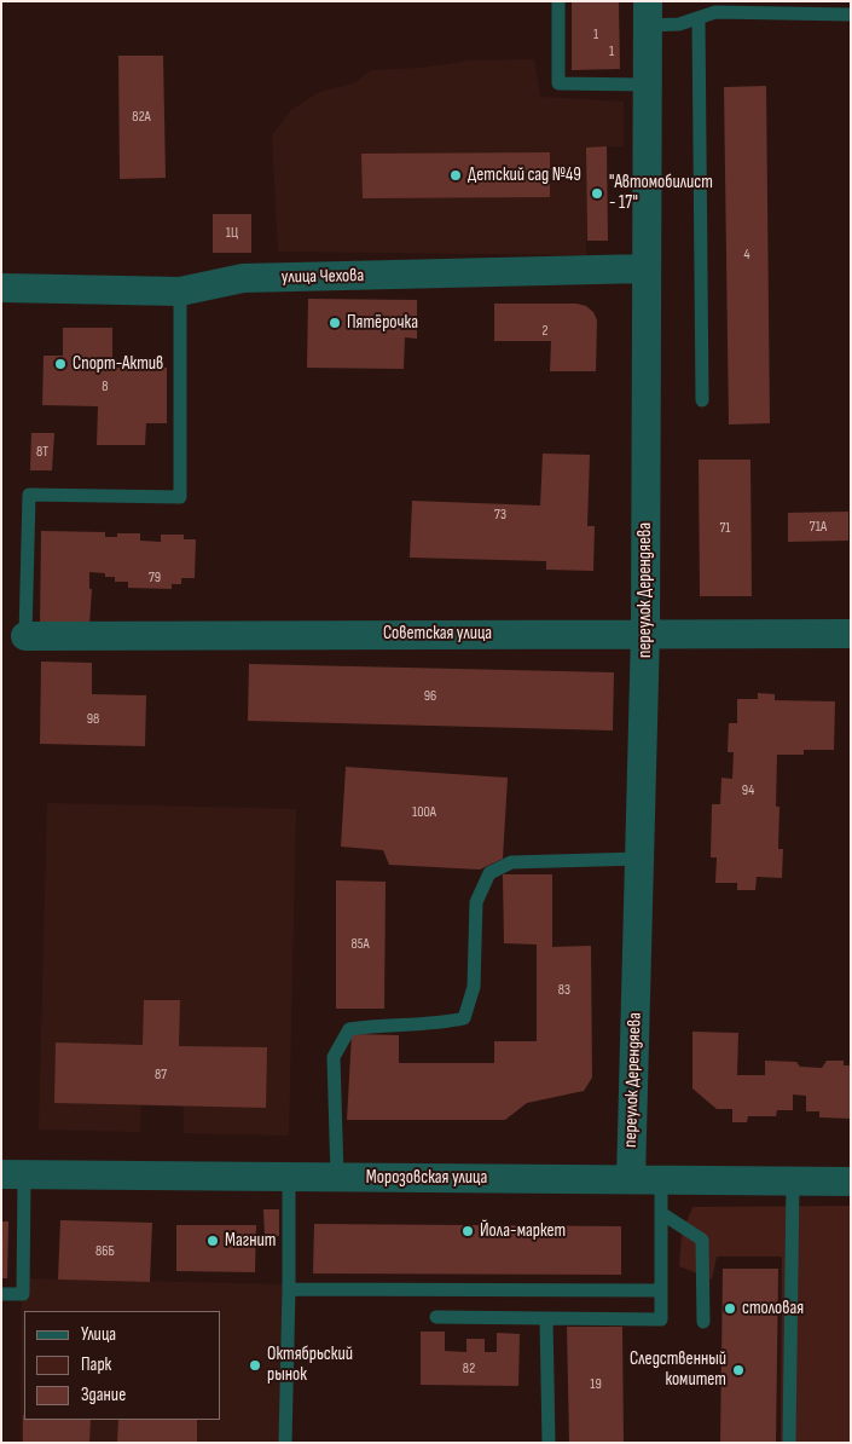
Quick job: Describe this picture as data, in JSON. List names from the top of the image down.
{
  "streets": {
    "street": [
      "улица Чехова",
      "переулок Дерендяева",
      "Советская улица",
      "Морозовская улица"
    ]
  },
  "crossings": [
    ["улица Чехова", "переулок Дерендяева"],
    ["переулок Дерендяева", "Советская улица"],
    ["переулок Дерендяева", "Морозовская улица"]
  ],
  "places": [
    "Детский сад №49",
    "\"Автомобилист - 17\"",
    "Пятёрочка",
    "Спорт-Актив",
    "Йола-маркет",
    "Магнит",
    "столовая",
    "Октябрьский рынок",
    "Следственный комитет"
  ],
  "house_numbers": [
    "1",
    "1",
    "82А",
    "1Ц",
    "4",
    "2",
    "8",
    "8Т",
    "73",
    "71А",
    "71",
    "79",
    "96",
    "98",
    "94",
    "100А",
    "85А",
    "83",
    "87",
    "86Б",
    "82",
    "19"
  ],
  "legend": ["Улица", "Парк", "Здание"]
}
